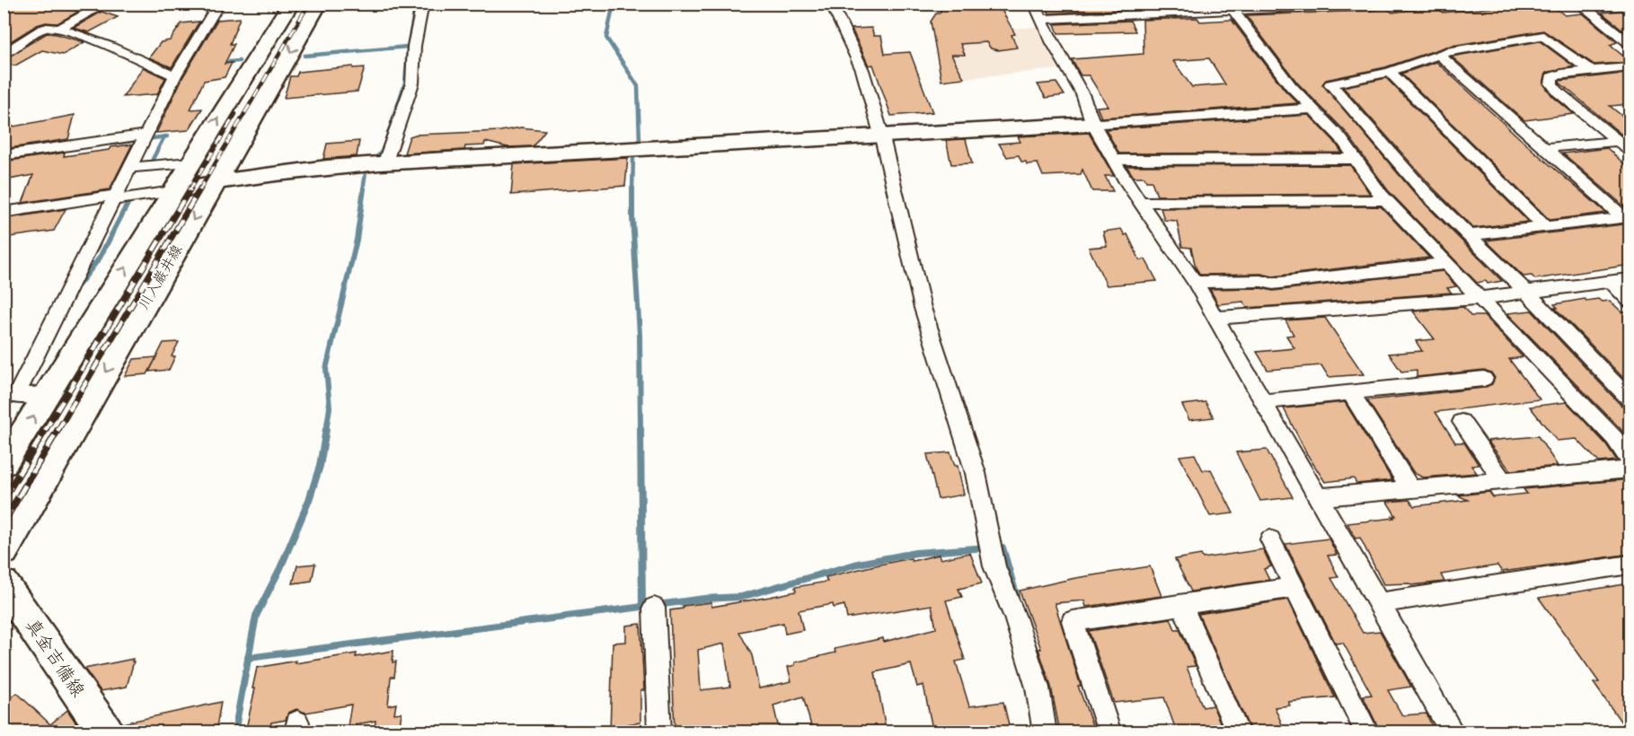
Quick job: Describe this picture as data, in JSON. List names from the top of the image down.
{
  "streets": {
    "main road": ["川入巌井線", "真金吉備線"]
  }
}
